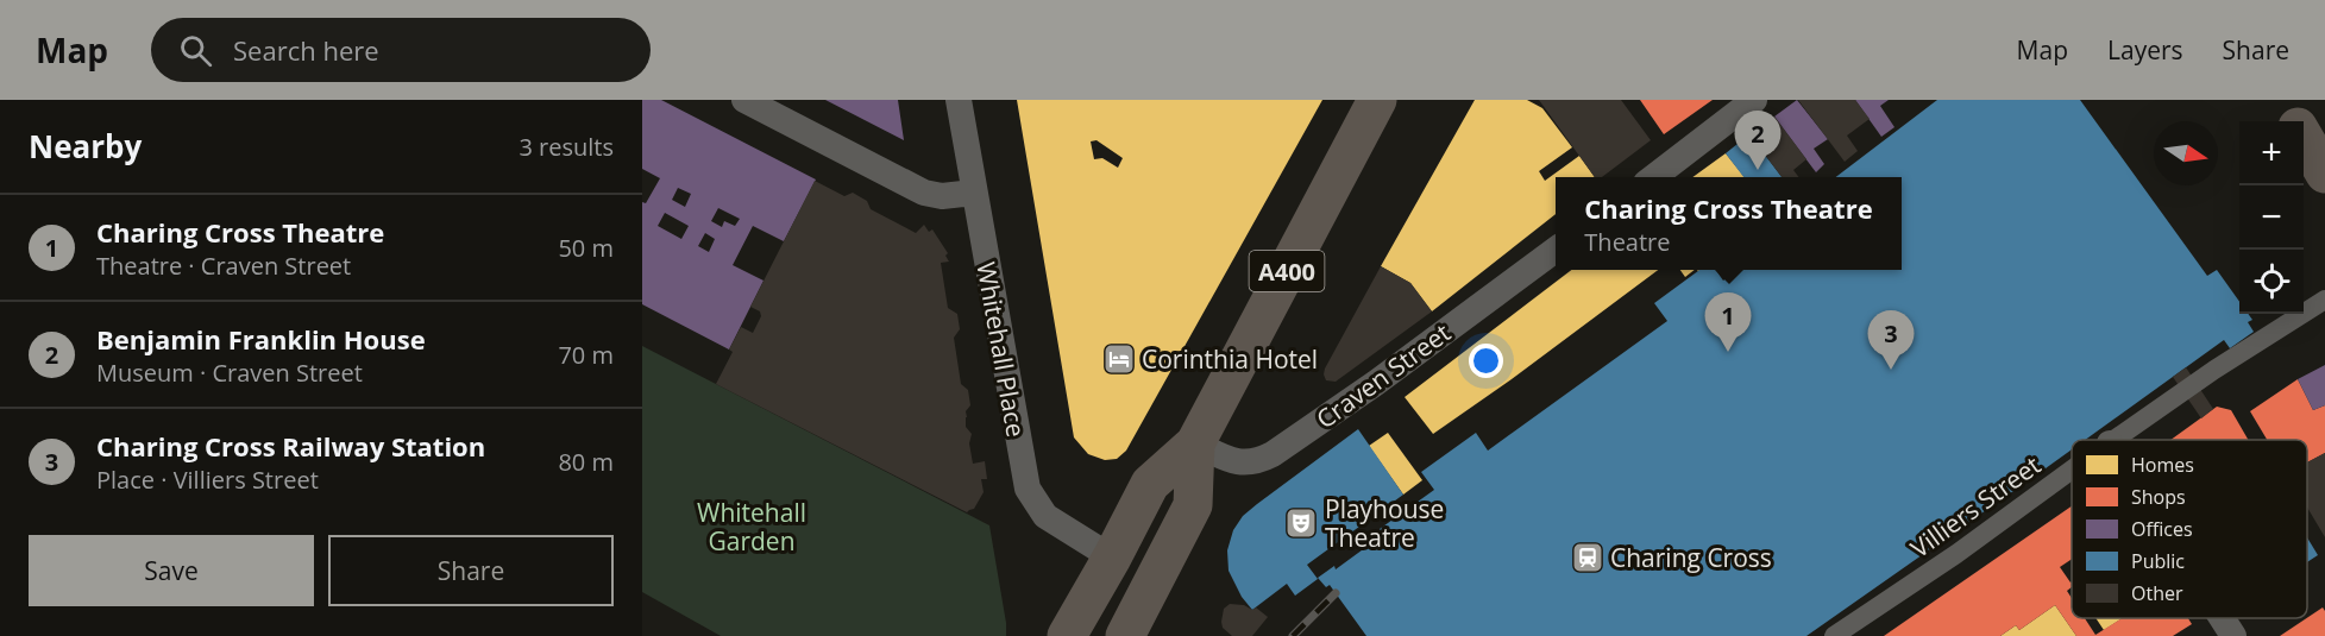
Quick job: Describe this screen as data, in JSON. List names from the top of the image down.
{
  "streets": {
    "main road": ["A400"],
    "street": ["Whitehall Place", "Craven Street", "Villiers Street"]
  },
  "crossings": [
    ["A400", "Whitehall Place"],
    ["A400", "Craven Street"]
  ],
  "parks": ["Whitehall Garden"],
  "places": {
    "hotel": ["Corinthia Hotel"],
    "theatre": ["Playhouse Theatre"],
    "station": ["Charing Cross"]
  },
  "legend": [
    "Homes",
    "Shops",
    "Offices",
    "Public",
    "Other"
  ],
  "north": "right",
  "page": {
    "header": "Map",
    "search": "Search here",
    "nav": ["Map", "Layers", "Share"],
    "heading": ["Nearby", "3 results"],
    "pins": ["2", "1", "3"],
    "map_buttons": ["+", "−"],
    "popup": ["Charing Cross Theatre", "Theatre"],
    "list": [
      {
        "mark": "1",
        "name": "Charing Cross Theatre",
        "note": "Theatre · Craven Street",
        "value": "50 m"
      },
      {
        "mark": "2",
        "name": "Benjamin Franklin House",
        "note": "Museum · Craven Street",
        "value": "70 m"
      },
      {
        "mark": "3",
        "name": "Charing Cross Railway Station",
        "note": "Place · Villiers Street",
        "value": "80 m"
      }
    ],
    "buttons": ["Save", "Share"]
  }
}
